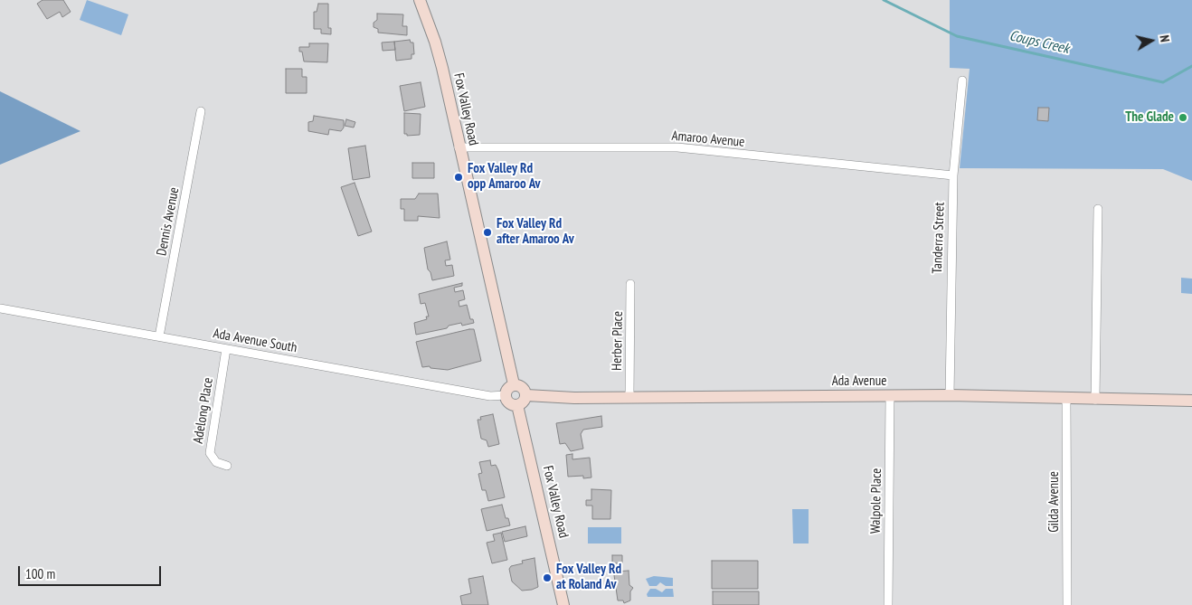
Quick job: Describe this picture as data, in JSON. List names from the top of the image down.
{
  "streets": {
    "main road": ["Fox Valley Road", "Ada Avenue"],
    "street": [
      "Amaroo Avenue",
      "Dennis Avenue",
      "Tanderra Street",
      "Ada Avenue South",
      "Herber Place",
      "Adelong Place",
      "Walpole Place",
      "Gilda Avenue"
    ]
  },
  "crossings": [
    ["Fox Valley Road", "Amaroo Avenue"],
    ["Fox Valley Road", "Ada Avenue South"],
    ["Fox Valley Road", "Ada Avenue"],
    ["Amaroo Avenue", "Tanderra Street"],
    ["Dennis Avenue", "Ada Avenue South"],
    ["Tanderra Street", "Ada Avenue"],
    ["Ada Avenue South", "Ada Avenue"],
    ["Ada Avenue South", "Adelong Place"],
    ["Herber Place", "Ada Avenue"],
    ["Ada Avenue", "Walpole Place"],
    ["Ada Avenue", "Gilda Avenue"]
  ],
  "water": ["Coups Creek"],
  "places": [
    "The Glade",
    "Fox Valley Rd opp Amaroo Av",
    "Fox Valley Rd after Amaroo Av",
    "Fox Valley Rd at Roland Av"
  ],
  "scale_bar": "100 m",
  "north": "right"
}
